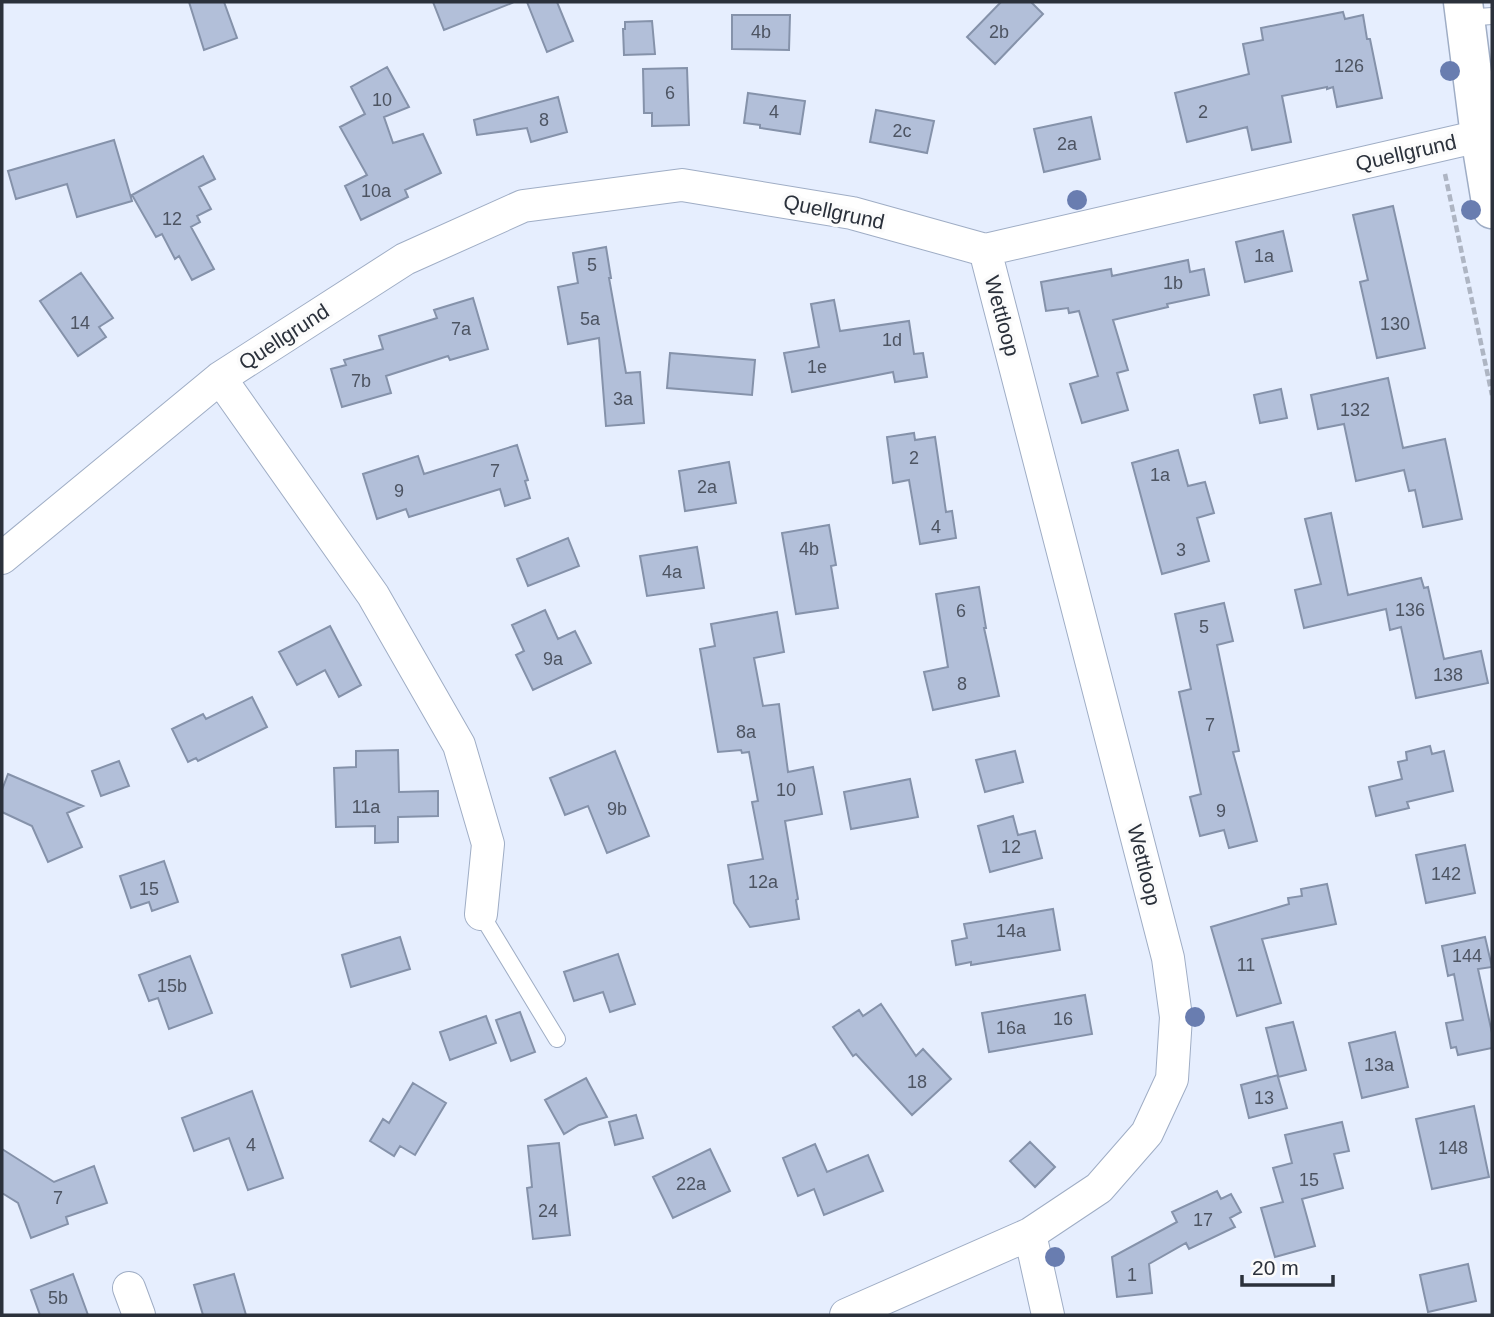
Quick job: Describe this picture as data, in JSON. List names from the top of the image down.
{
  "streets": {
    "street": ["Quellgrund", "Wettloop"]
  },
  "crossings": [
    ["Quellgrund", "Wettloop"]
  ],
  "house_numbers": [
    "4b",
    "2b",
    "126",
    "6",
    "10",
    "4",
    "2",
    "8",
    "2c",
    "2a",
    "10a",
    "12",
    "1a",
    "5",
    "1b",
    "5a",
    "14",
    "130",
    "7a",
    "1d",
    "1e",
    "7b",
    "3a",
    "132",
    "2",
    "7",
    "1a",
    "2a",
    "9",
    "4",
    "4b",
    "3",
    "4a",
    "136",
    "6",
    "5",
    "9a",
    "138",
    "8",
    "7",
    "8a",
    "10",
    "11a",
    "9b",
    "9",
    "12",
    "142",
    "12a",
    "15",
    "14a",
    "144",
    "11",
    "15b",
    "16",
    "16a",
    "13a",
    "18",
    "13",
    "4",
    "148",
    "15",
    "22a",
    "7",
    "24",
    "17",
    "1",
    "5b"
  ],
  "scale_bar": "20 m"
}
